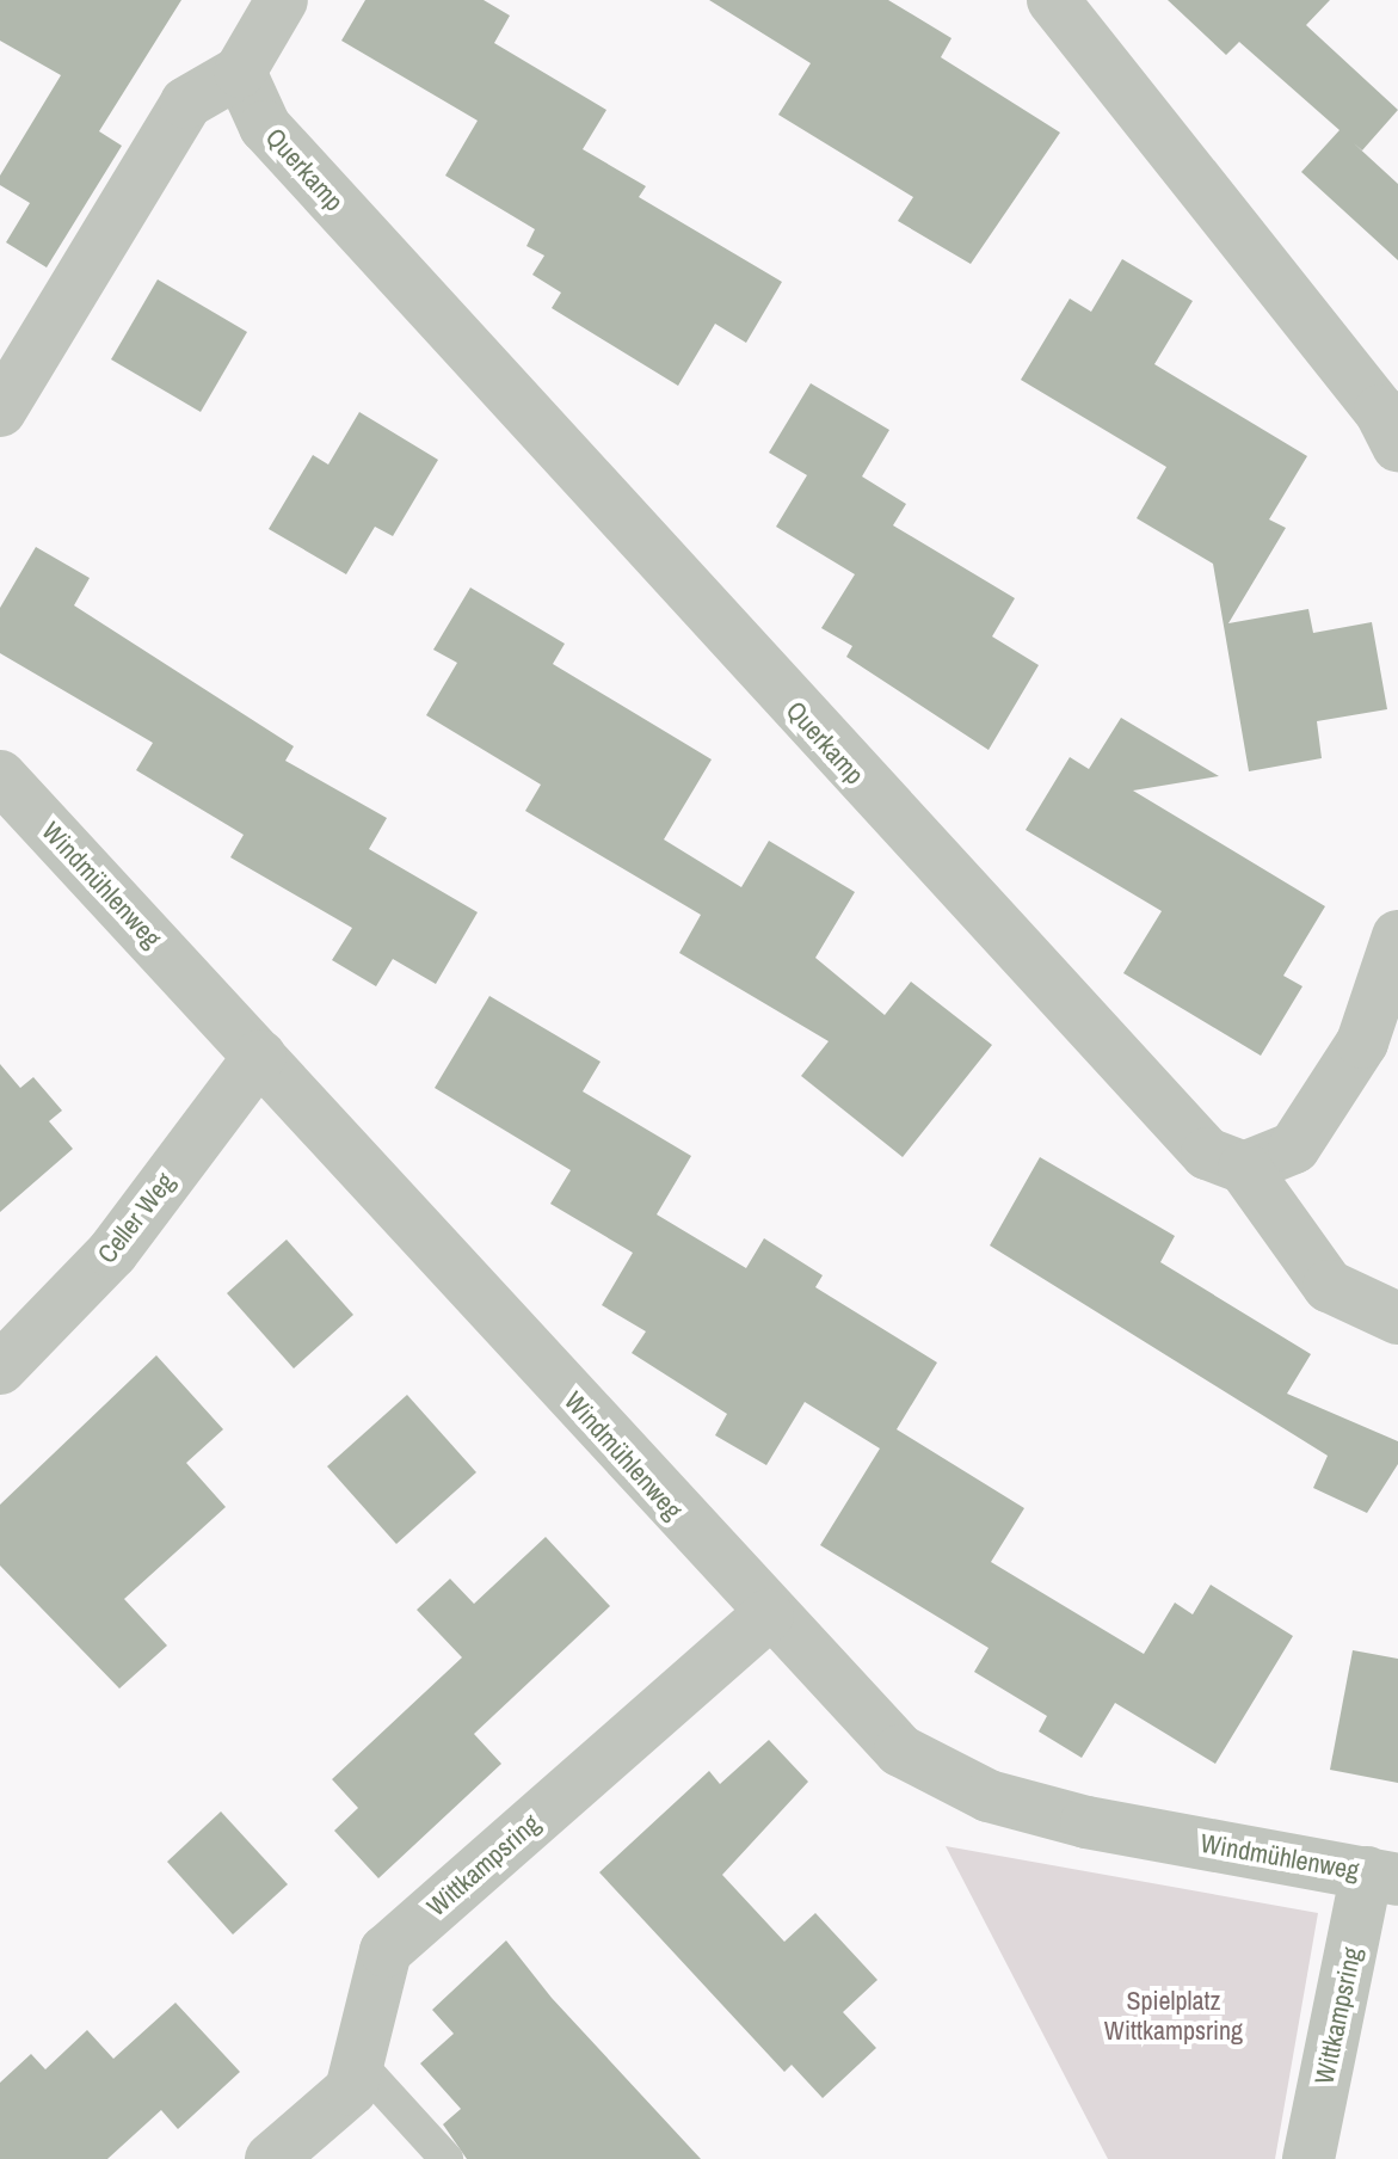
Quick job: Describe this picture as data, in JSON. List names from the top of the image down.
{
  "streets": {
    "street": [
      "Querkamp",
      "Windmühlenweg",
      "Celler Weg",
      "Wittkampsring"
    ]
  },
  "crossings": [
    ["Windmühlenweg", "Celler Weg"],
    ["Windmühlenweg", "Wittkampsring"]
  ],
  "parks": ["Spielplatz Wittkampsring"]
}
